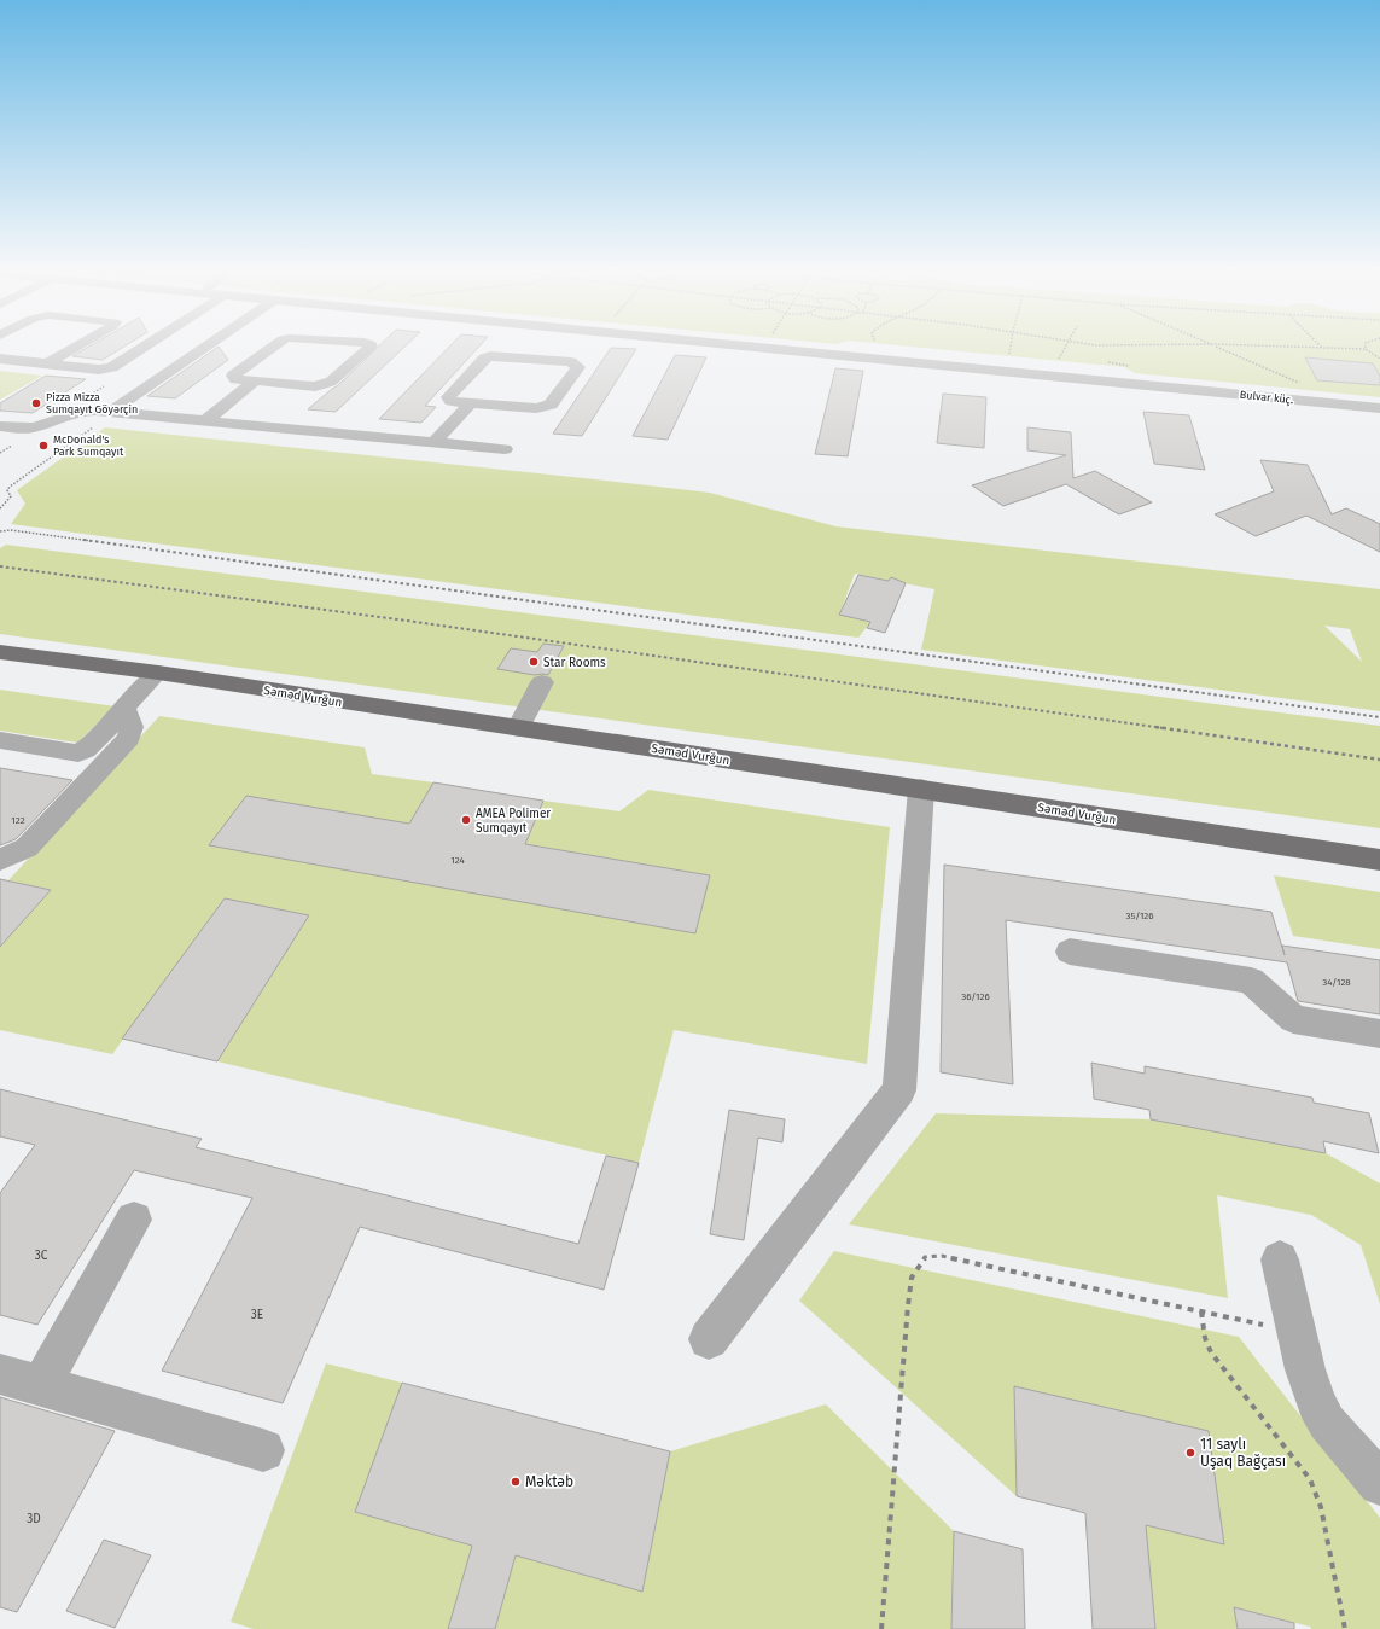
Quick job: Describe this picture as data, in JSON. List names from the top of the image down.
{
  "streets": {
    "main road": ["Səməd Vurğun"],
    "street": ["Bulvar küç."]
  },
  "places": [
    "Pizza Mizza Sumqayıt Göyərçin",
    "McDonald's Park Sumqayıt",
    "Star Rooms",
    "AMEA Polimer Sumqayıt",
    "11 saylı Uşaq Bağçası",
    "Məktəb"
  ],
  "house_numbers": [
    "122",
    "124",
    "35/126",
    "34/128",
    "36/126",
    "3C",
    "3E",
    "3D"
  ]
}
